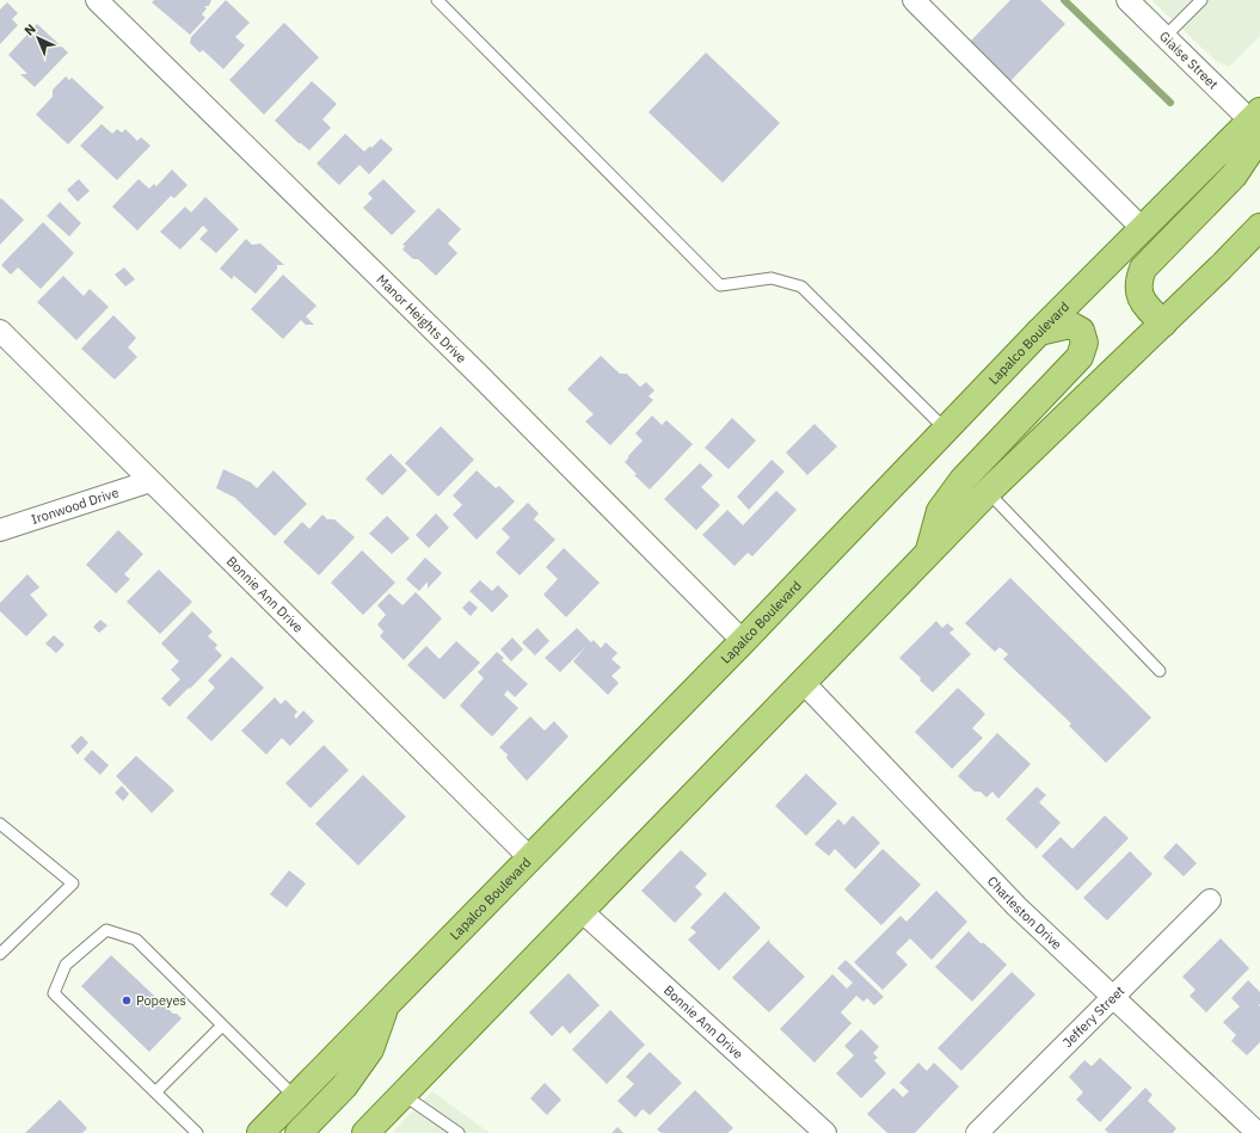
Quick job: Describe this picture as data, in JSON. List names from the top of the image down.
{
  "streets": {
    "main road": ["Lapalco Boulevard"],
    "street": [
      "Giaise Street",
      "Manor Heights Drive",
      "Ironwood Drive",
      "Bonnie Ann Drive",
      "Charleston Drive",
      "Jeffery Street"
    ]
  },
  "crossings": [
    ["Giaise Street", "Lapalco Boulevard"],
    ["Manor Heights Drive", "Lapalco Boulevard"],
    ["Lapalco Boulevard", "Bonnie Ann Drive"],
    ["Ironwood Drive", "Bonnie Ann Drive"],
    ["Charleston Drive", "Jeffery Street"]
  ],
  "places": ["Popeyes"],
  "north": "top left"
}
